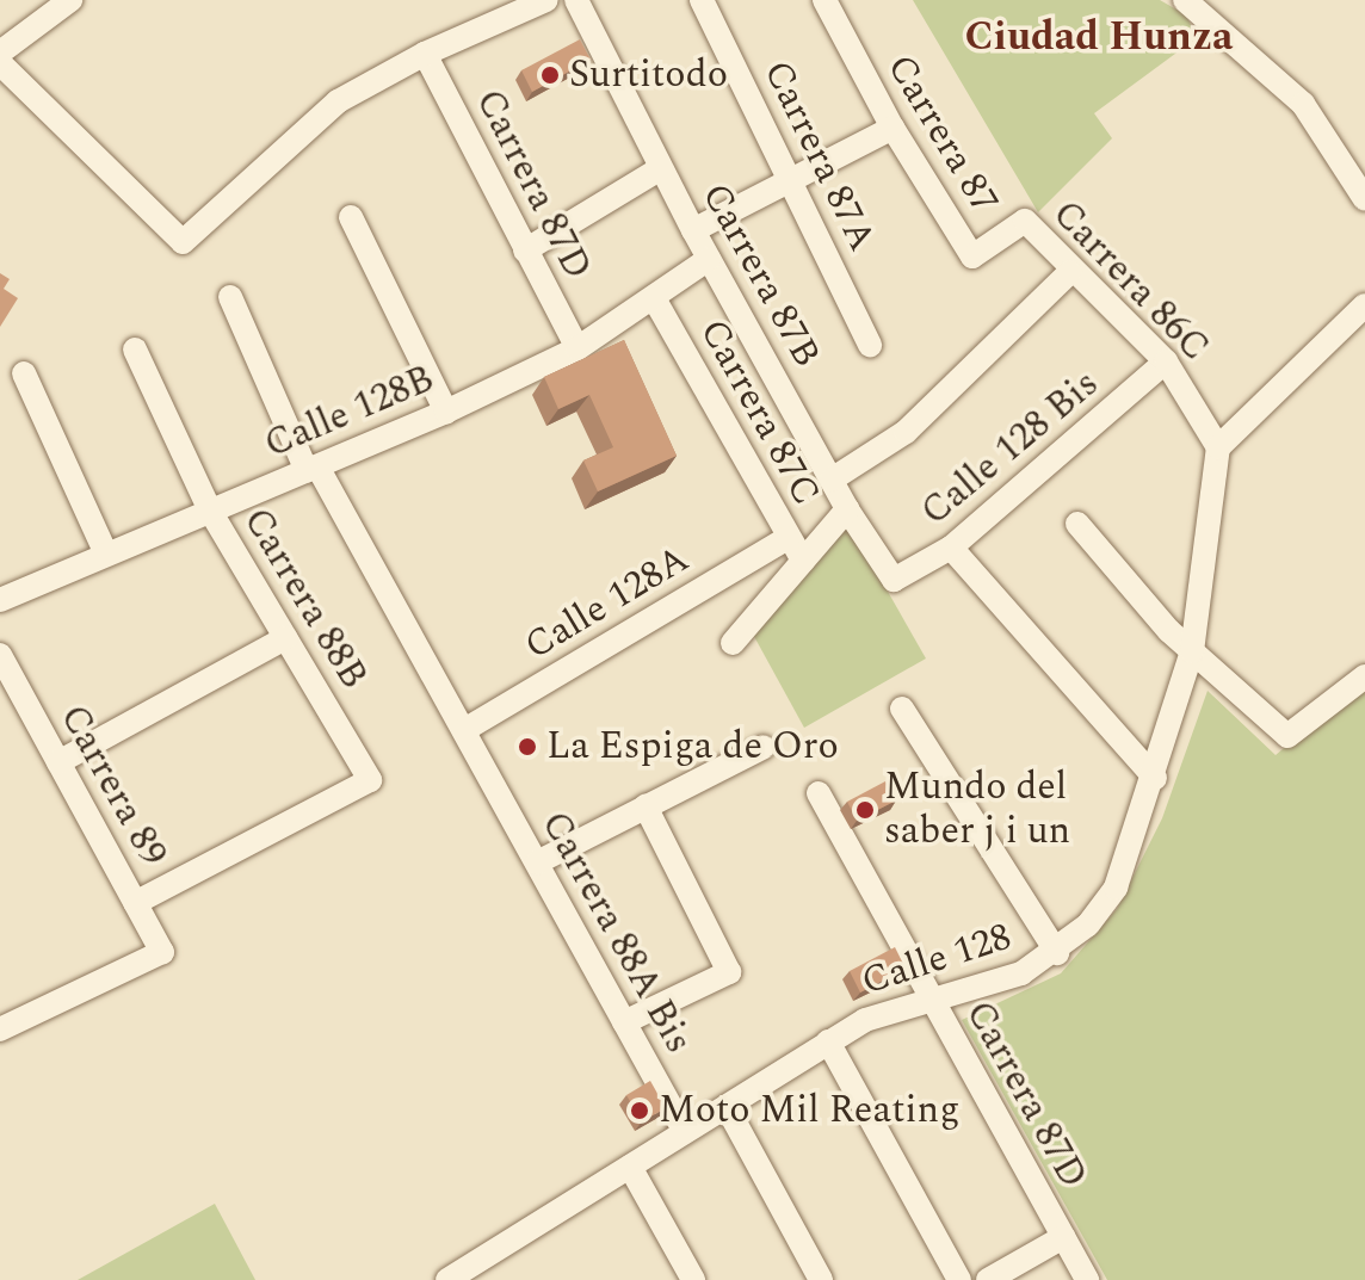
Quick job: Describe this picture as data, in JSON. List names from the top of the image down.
{
  "streets": {
    "street": [
      "Carrera 87",
      "Carrera 87A",
      "Carrera 87D",
      "Carrera 87B",
      "Carrera 86C",
      "Calle 128B",
      "Carrera 87C",
      "Calle 128 Bis",
      "Carrera 88B",
      "Calle 128A",
      "Carrera 89",
      "Carrera 88A Bis",
      "Calle 128"
    ]
  },
  "crossings": [
    ["Carrera 87", "Carrera 86C"],
    ["Carrera 87D", "Calle 128B"],
    ["Carrera 87D", "Calle 128"],
    ["Carrera 87B", "Calle 128B"],
    ["Carrera 87B", "Calle 128 Bis"],
    ["Carrera 86C", "Calle 128 Bis"],
    ["Carrera 86C", "Calle 128"],
    ["Calle 128B", "Carrera 87C"],
    ["Calle 128B", "Carrera 88B"],
    ["Calle 128B", "Carrera 88A Bis"],
    ["Carrera 87C", "Calle 128A"],
    ["Carrera 88B", "Carrera 89"],
    ["Calle 128A", "Carrera 88A Bis"],
    ["Carrera 88A Bis", "Calle 128"]
  ],
  "districts": ["Ciudad Hunza"],
  "places": [
    "Surtitodo",
    "La Espiga de Oro",
    "Mundo del saber j i un",
    "Moto Mil Reating"
  ]
}
